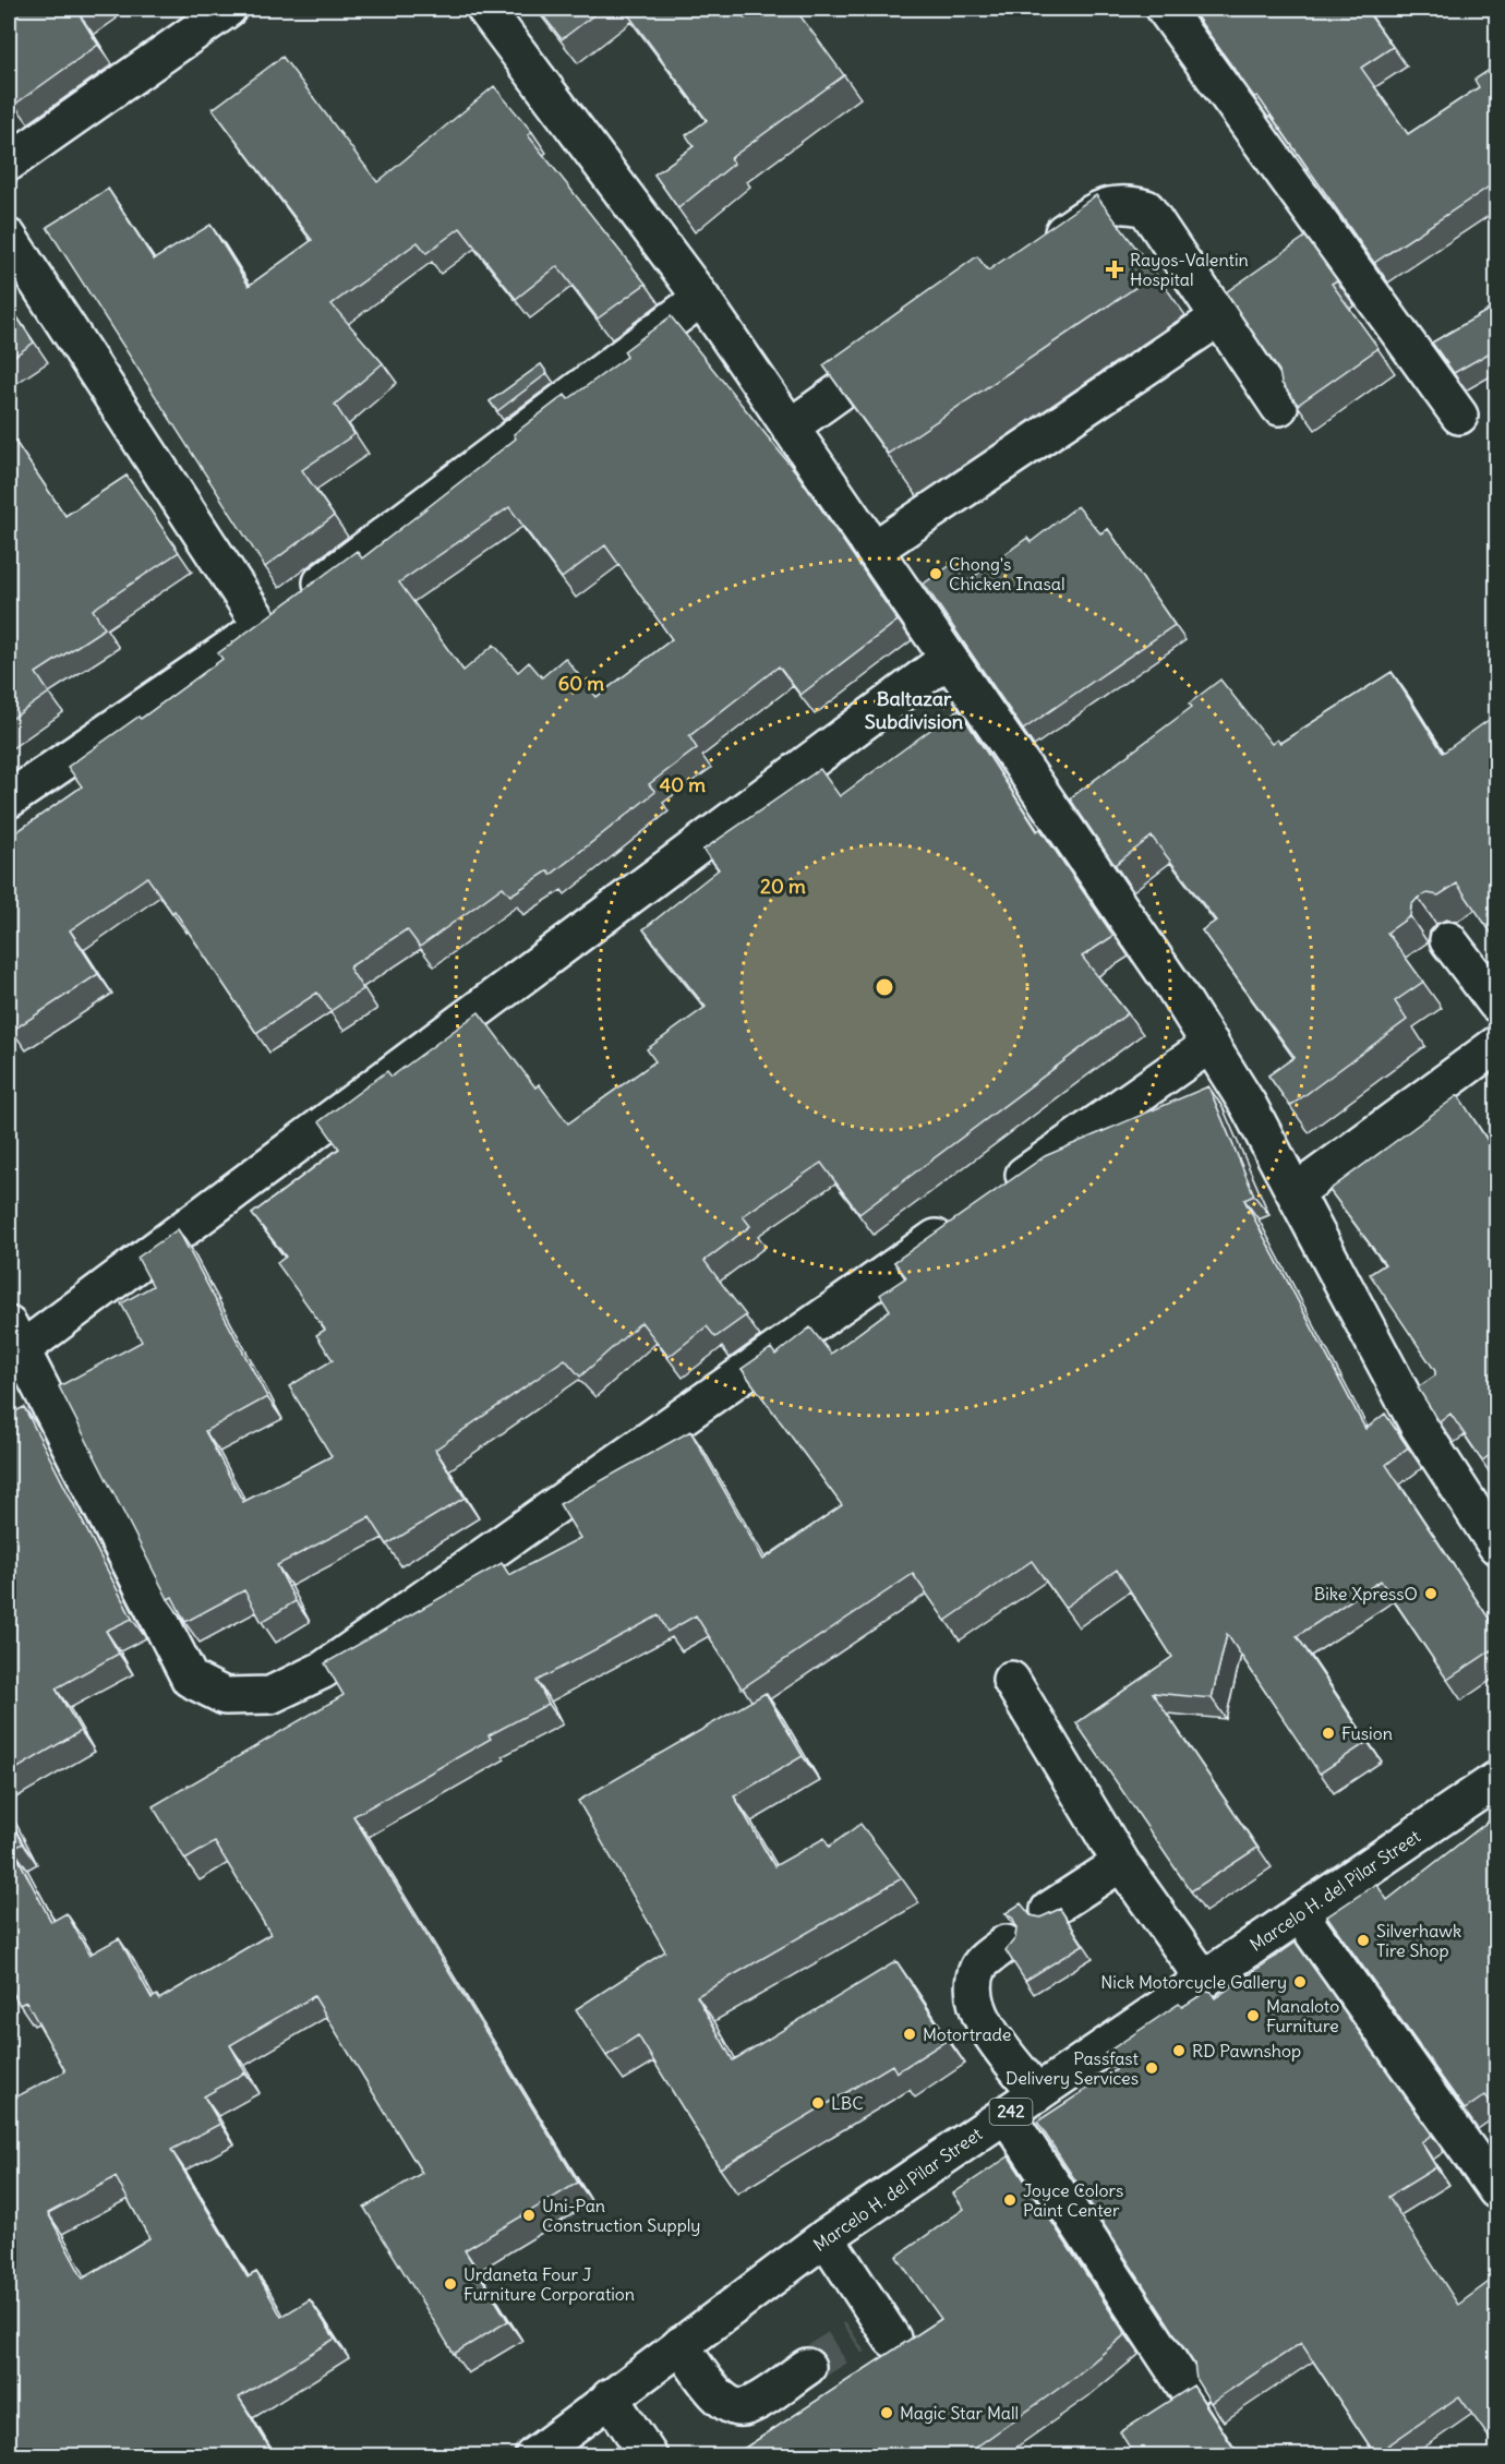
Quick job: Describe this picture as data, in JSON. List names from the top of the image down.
{
  "streets": {
    "street": ["Marcelo H. del Pilar Street", "242"]
  },
  "districts": ["Baltazar Subdivision"],
  "places": {
    "health": ["Rayos-Valentin Hospital"],
    "other": [
      "Chong's Chicken Inasal",
      "Bike XpressO",
      "Fusion",
      "Silverhawk Tire Shop",
      "Nick Motorcycle Gallery",
      "Manaloto Furniture",
      "Motortrade",
      "RD Pawnshop",
      "Passfast Delivery Services",
      "LBC",
      "Joyce Colors Paint Center",
      "Uni-Pan Construction Supply",
      "Urdaneta Four J Furniture Corporation",
      "Magic Star Mall"
    ]
  },
  "rings": ["60 m", "40 m", "20 m"]
}
